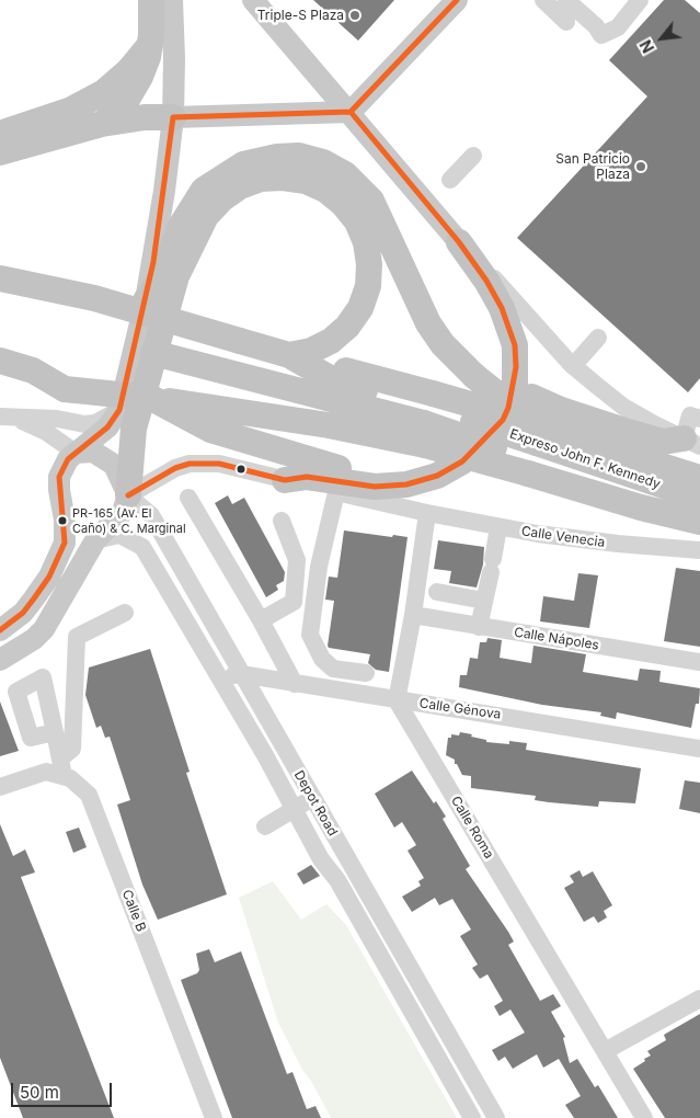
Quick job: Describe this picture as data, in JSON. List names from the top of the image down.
{
  "streets": {
    "highway": ["Expreso John F. Kennedy"],
    "street": [
      "Calle Venecia",
      "Calle Nápoles",
      "Calle Génova",
      "Depot Road",
      "Calle Roma",
      "Calle B"
    ]
  },
  "crossings": [
    ["Calle Venecia", "Depot Road"],
    ["Calle Génova", "Depot Road"],
    ["Calle Génova", "Calle Roma"]
  ],
  "places": ["Triple-S Plaza", "San Patricio Plaza", "PR-165 (Av. El Caño) & C. Marginal"],
  "scale_bar": "50 m",
  "north": "bottom left"
}
